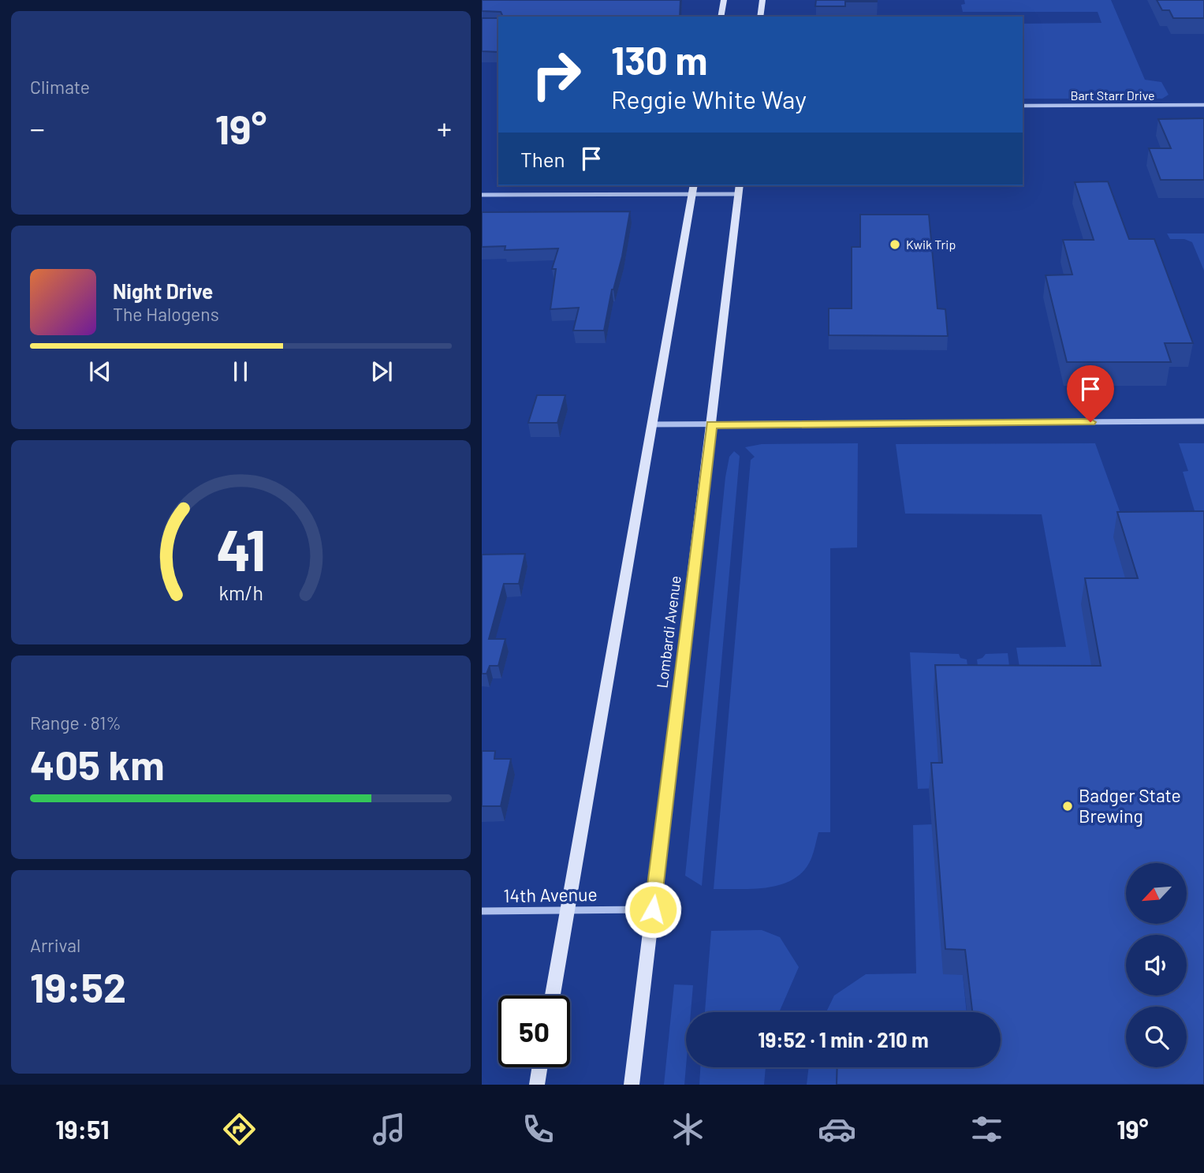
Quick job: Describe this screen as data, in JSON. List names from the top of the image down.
{
  "streets": {
    "main road": ["Lombardi Avenue"],
    "street": ["Bart Starr Drive", "14th Avenue"]
  },
  "crossings": [
    ["Lombardi Avenue", "14th Avenue"]
  ],
  "places": ["Kwik Trip", "Badger State Brewing"],
  "north": "bottom left",
  "page": {
    "tile": [
      "Climate",
      ["Range · 81%", "405 km"],
      ["Arrival", "19:52"]
    ],
    "turn": ["130 m", "Reggie White Way"],
    "heat": ["−", "19°", "+"],
    "then": "Then",
    "song": ["Night Drive", "The Halogens"],
    "limit": "50",
    "trip": "19:52 · 1 min · 210 m",
    "tabs": ["19:51", "19°"],
    "gauge": ["41", "km/h"]
  }
}
